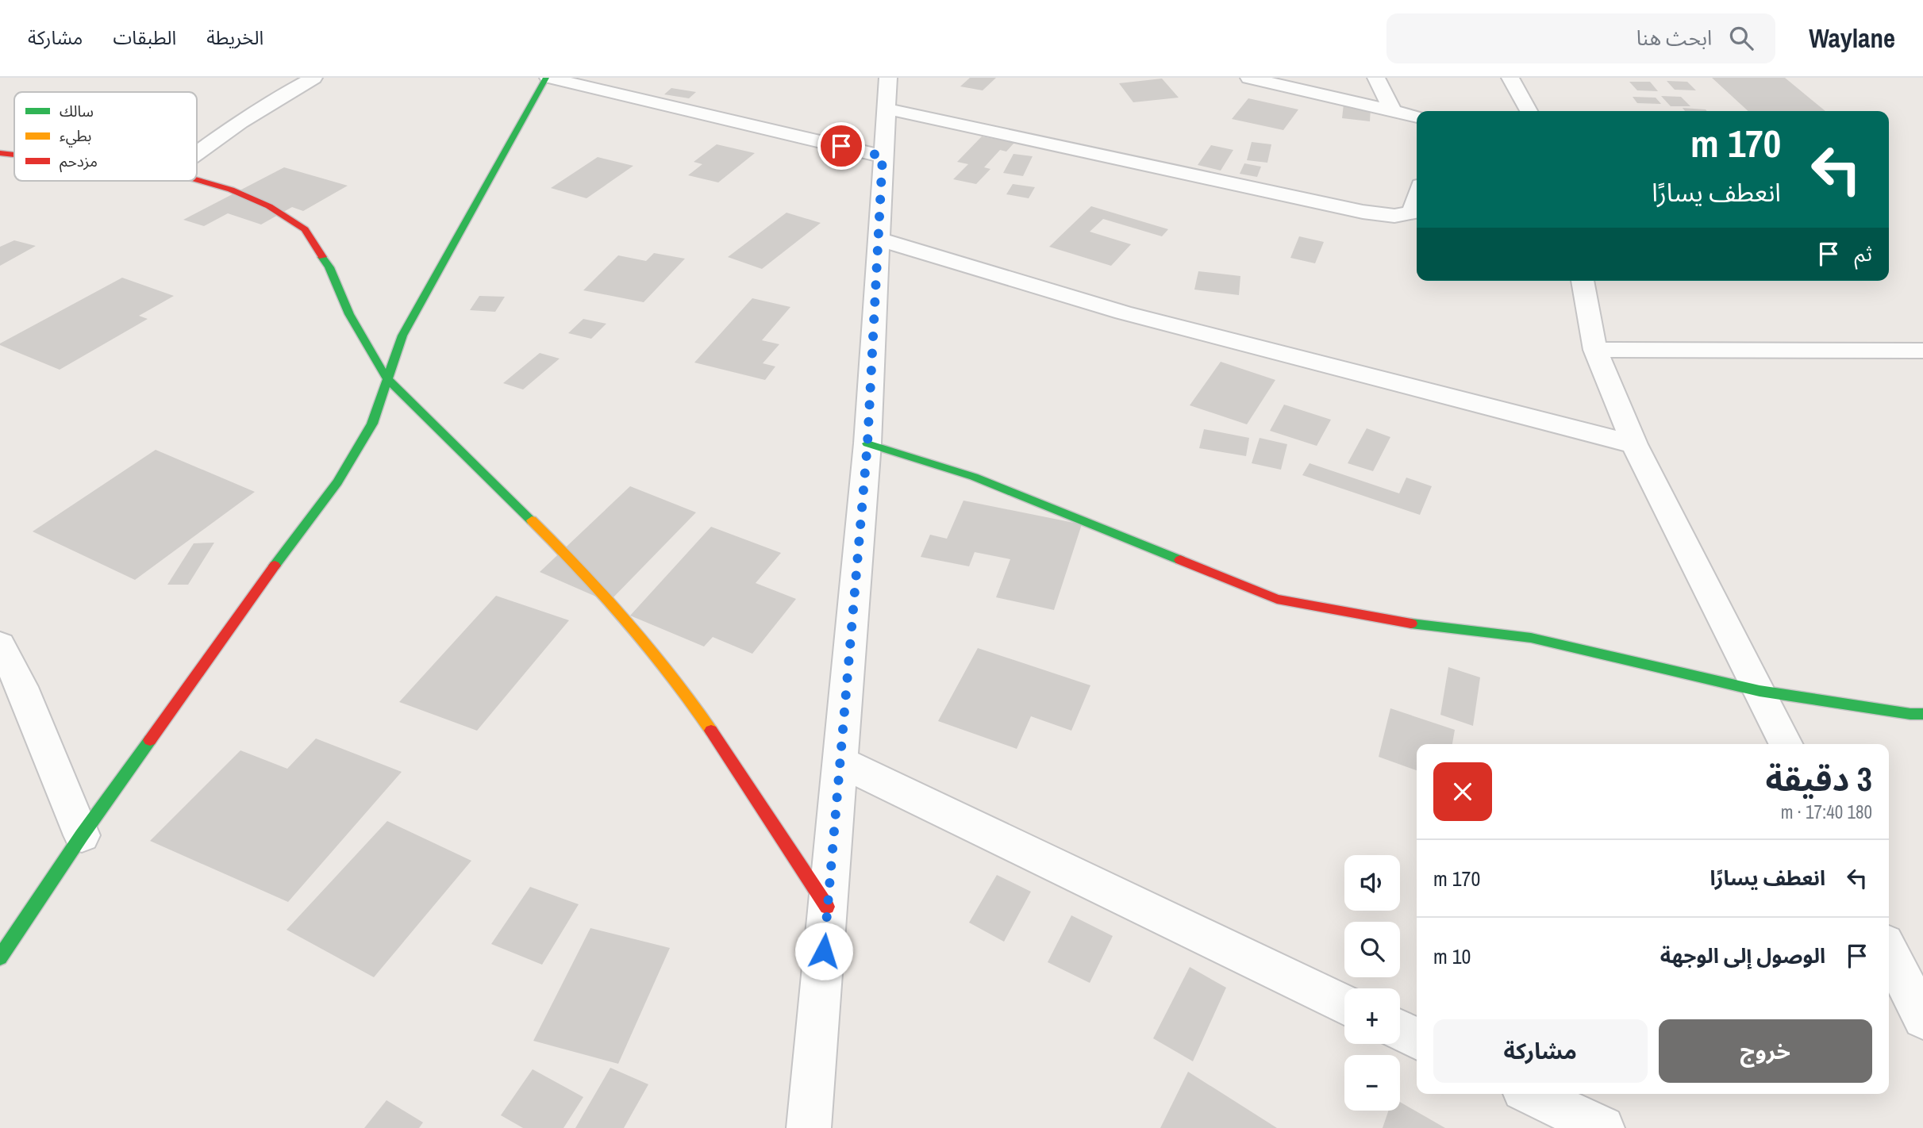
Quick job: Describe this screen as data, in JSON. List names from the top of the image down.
{
  "legend": ["سالك", "بطيء", "مزدحم"],
  "page": {
    "header": "Waylane",
    "search": "ابحث هنا",
    "nav": ["الخريطة", "الطبقات", "مشاركة"],
    "turn": ["170 m", "انعطف يسارًا"],
    "then": "ثم",
    "heading": ["3 دقيقة", "180 m · 17:40"],
    "list": [
      {
        "name": "انعطف يسارًا",
        "value": "170 m"
      },
      {
        "name": "الوصول إلى الوجهة",
        "value": "10 m"
      }
    ],
    "map_buttons": ["+", "−"],
    "buttons": ["خروج", "مشاركة"]
  }
}
